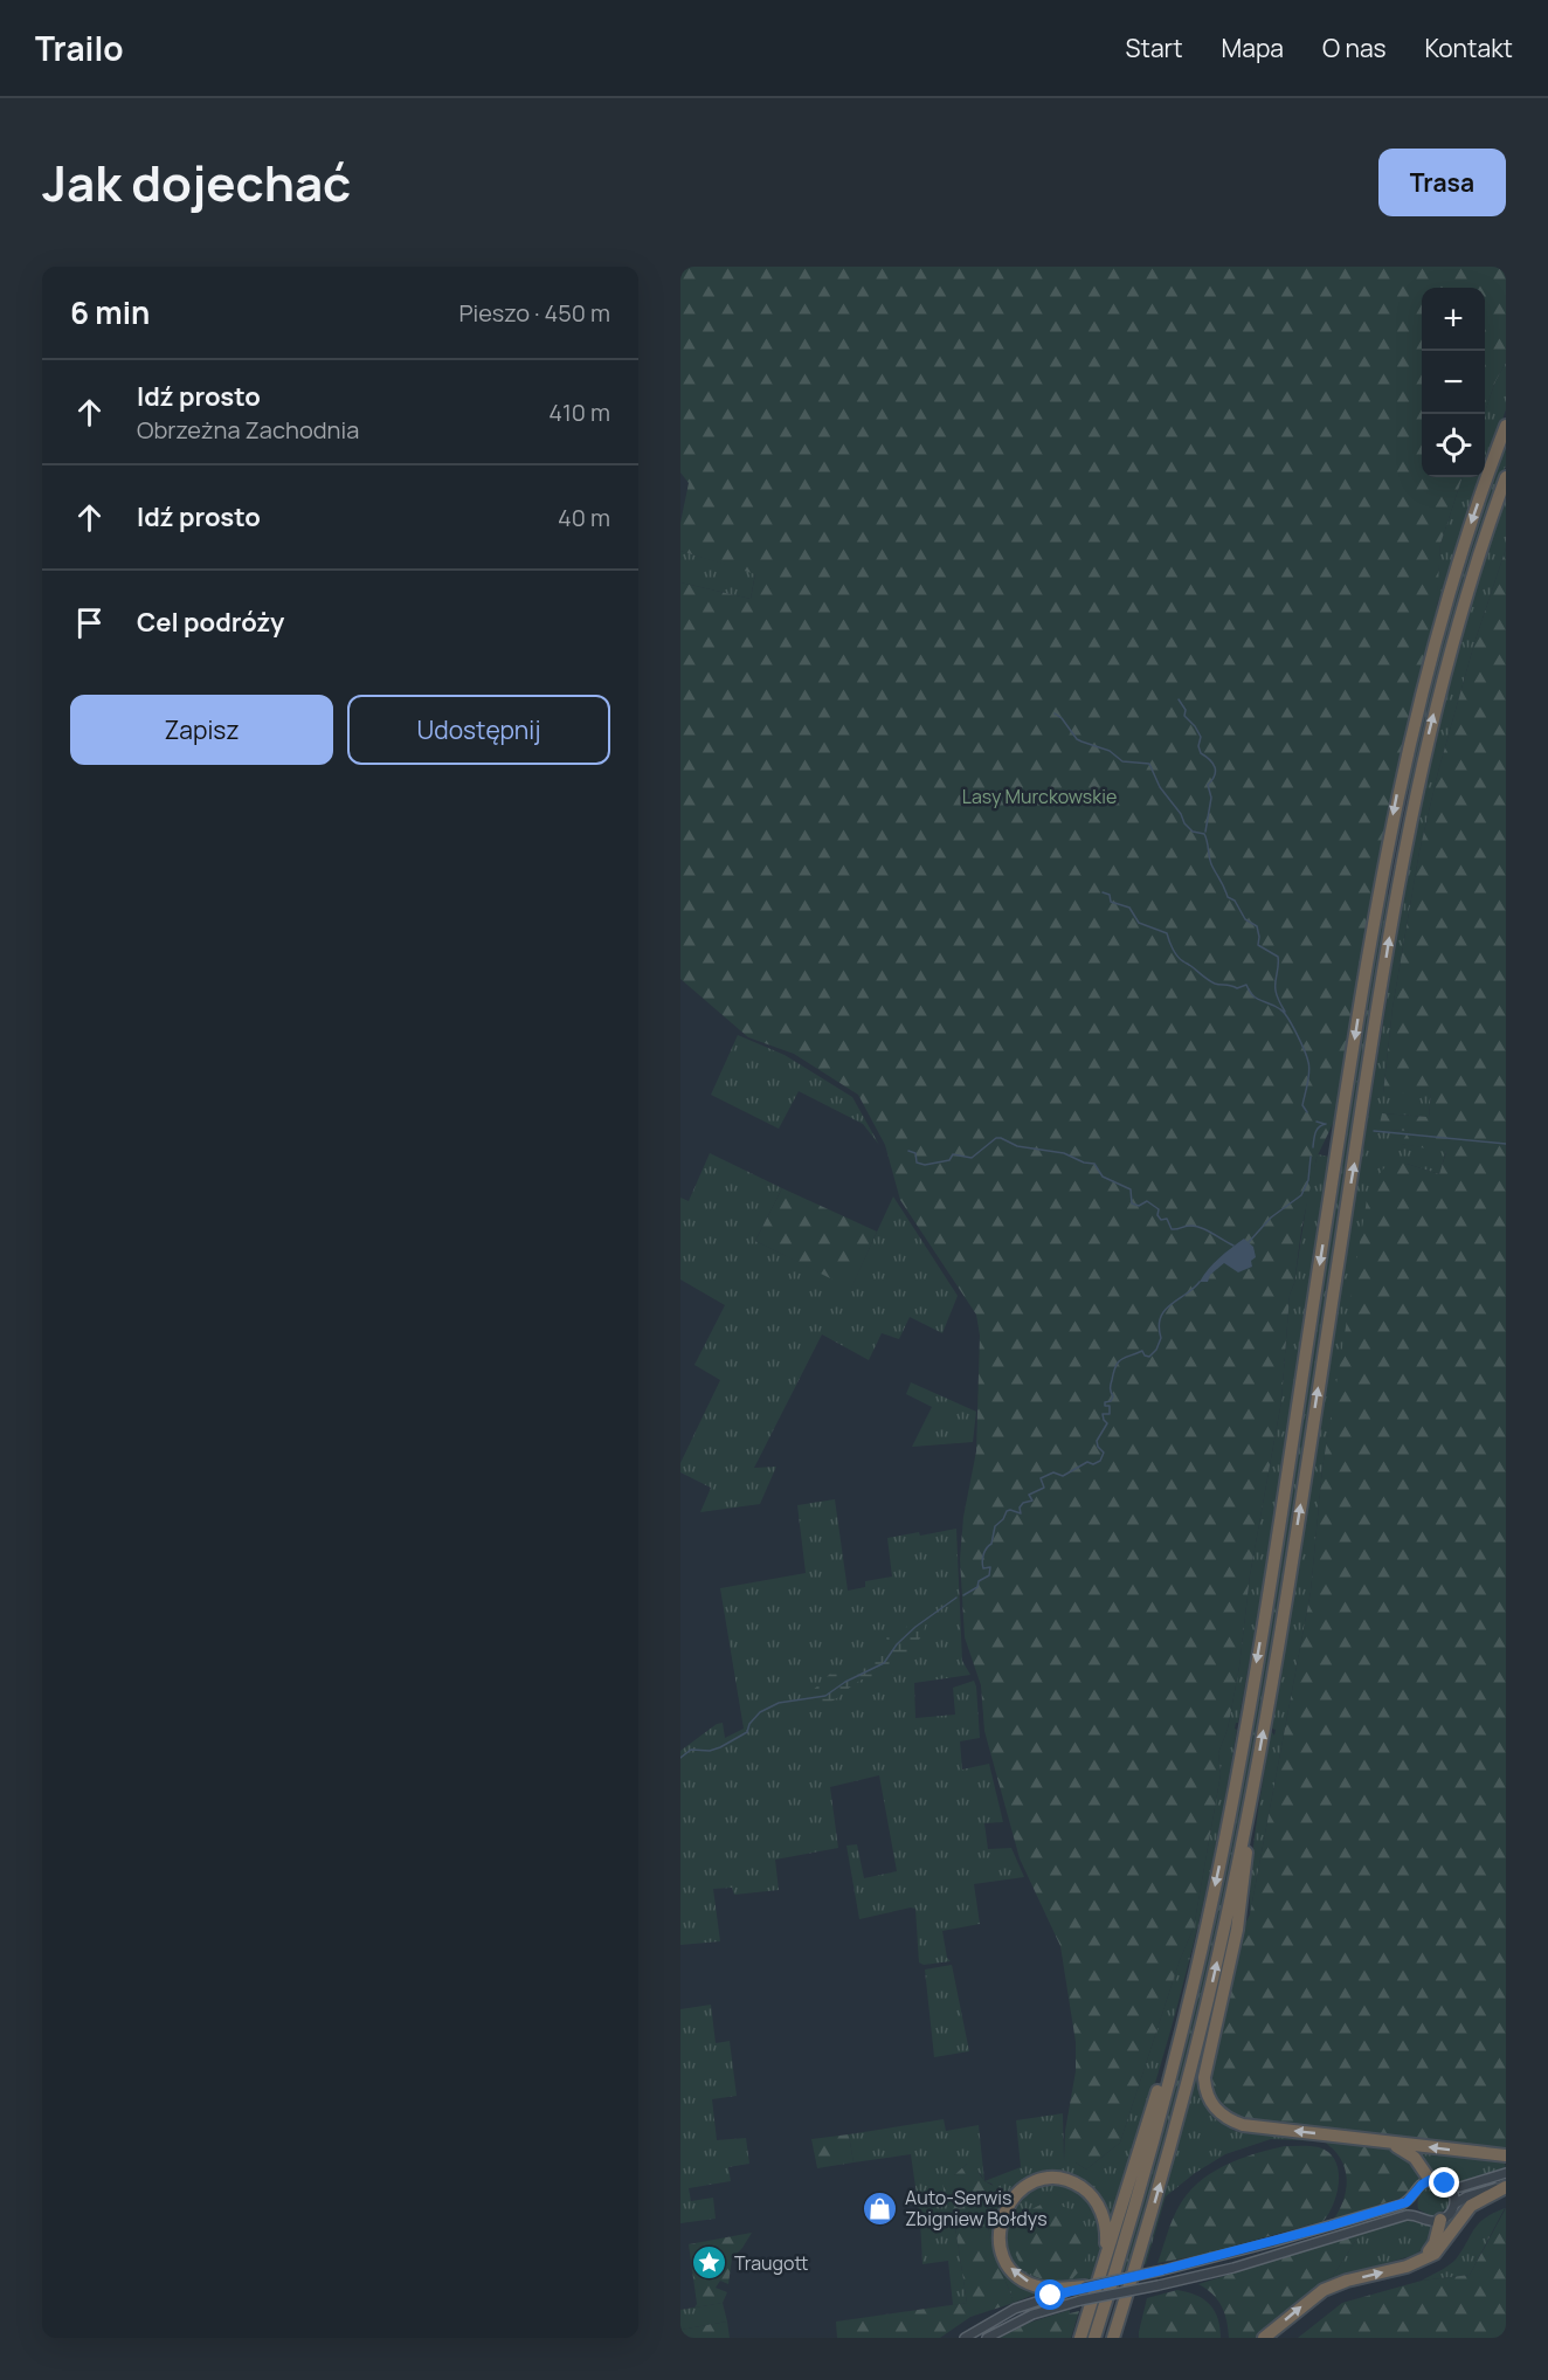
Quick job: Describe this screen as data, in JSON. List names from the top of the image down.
{
  "parks": ["Lasy Murckowskie"],
  "places": {
    "shop": ["Auto-Serwis Zbigniew Bołdys"],
    "place": ["Traugott"]
  },
  "page": {
    "header": "Trailo",
    "nav": [
      "Start",
      "Mapa",
      "O nas",
      "Kontakt"
    ],
    "title": "Jak dojechać",
    "buttons": [
      "Trasa",
      ["Zapisz", "Udostępnij"]
    ],
    "heading": ["6 min", "Pieszo · 450 m"],
    "map_buttons": ["+", "−"],
    "list": [
      ["Idź prosto", "Obrzeżna Zachodnia", "410 m"],
      ["Idź prosto", "40 m"],
      "Cel podróży"
    ]
  }
}
